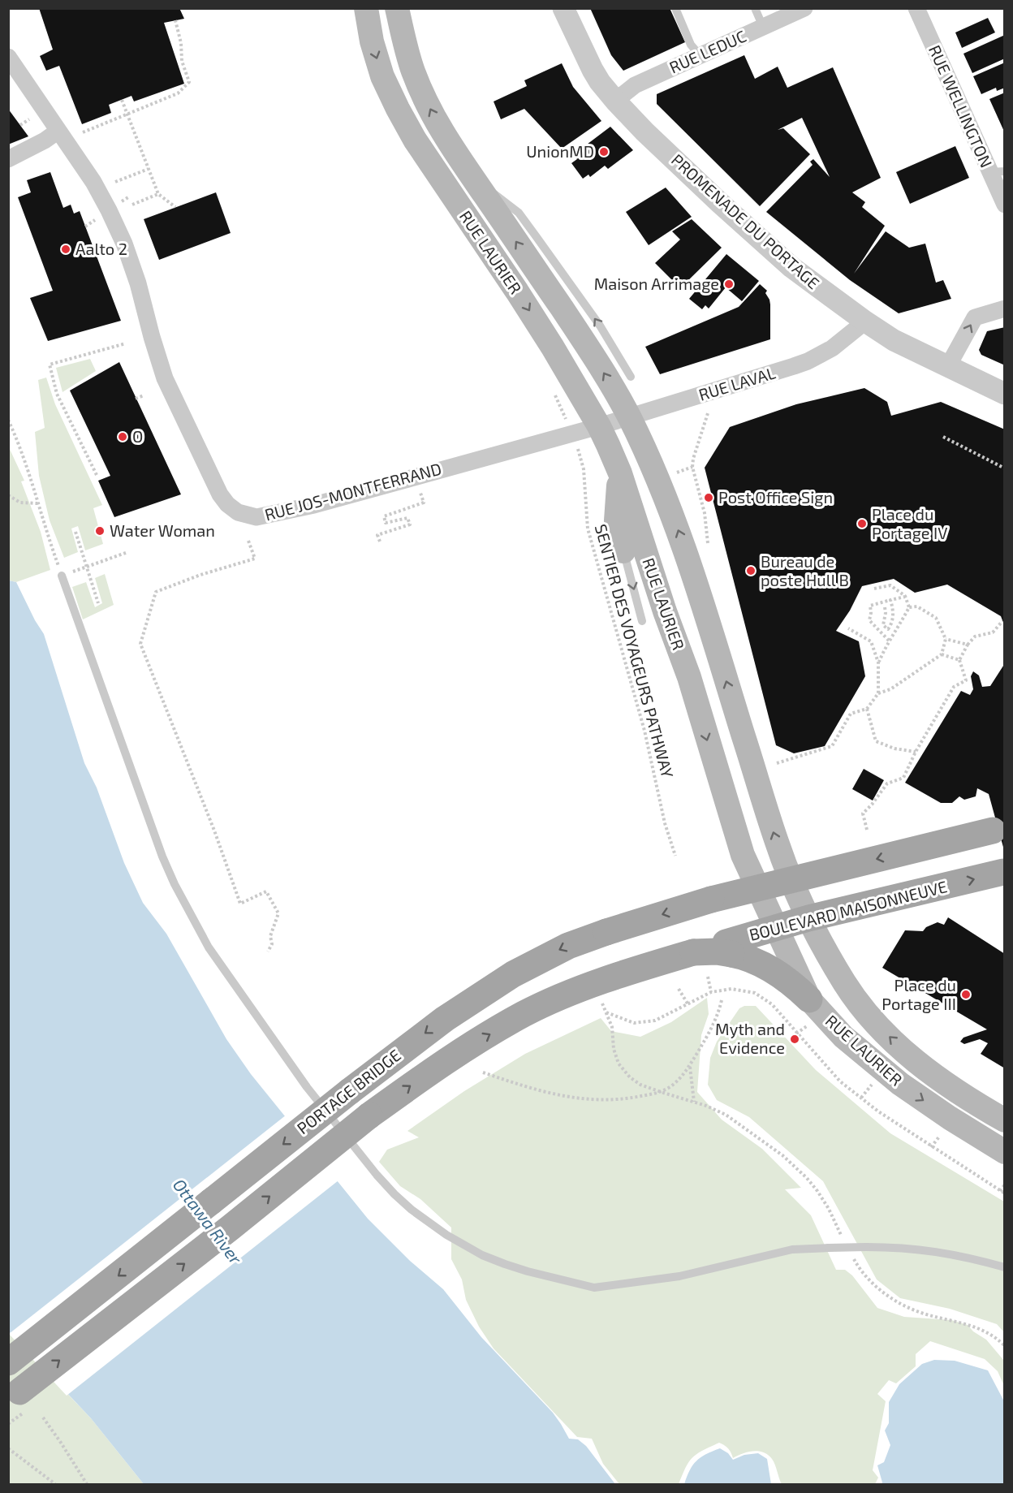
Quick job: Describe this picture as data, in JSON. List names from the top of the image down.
{
  "streets": {
    "main road": ["RUE LAURIER", "BOULEVARD MAISONNEUVE", "PORTAGE BRIDGE"],
    "street": [
      "RUE LEDUC",
      "RUE WELLINGTON",
      "PROMENADE DU PORTAGE",
      "RUE LAVAL",
      "RUE JOS-MONTFERRAND"
    ],
    "path": ["SENTIER DES VOYAGEURS PATHWAY"]
  },
  "crossings": [
    ["RUE LEDUC", "PROMENADE DU PORTAGE"],
    ["PROMENADE DU PORTAGE", "RUE LAVAL"],
    ["RUE LAURIER", "RUE LAVAL"],
    ["RUE LAURIER", "RUE JOS-MONTFERRAND"],
    ["RUE LAURIER", "BOULEVARD MAISONNEUVE"],
    ["RUE LAURIER", "PORTAGE BRIDGE"],
    ["RUE LAVAL", "RUE JOS-MONTFERRAND"],
    ["BOULEVARD MAISONNEUVE", "PORTAGE BRIDGE"]
  ],
  "water": ["Ottawa River"],
  "places": [
    "UnionMD",
    "Aalto 2",
    "Maison Arrimage",
    "O",
    "Post Office Sign",
    "Place du Portage IV",
    "Water Woman",
    "Bureau de poste Hull B",
    "Place du Portage III",
    "Myth and Evidence"
  ]
}
